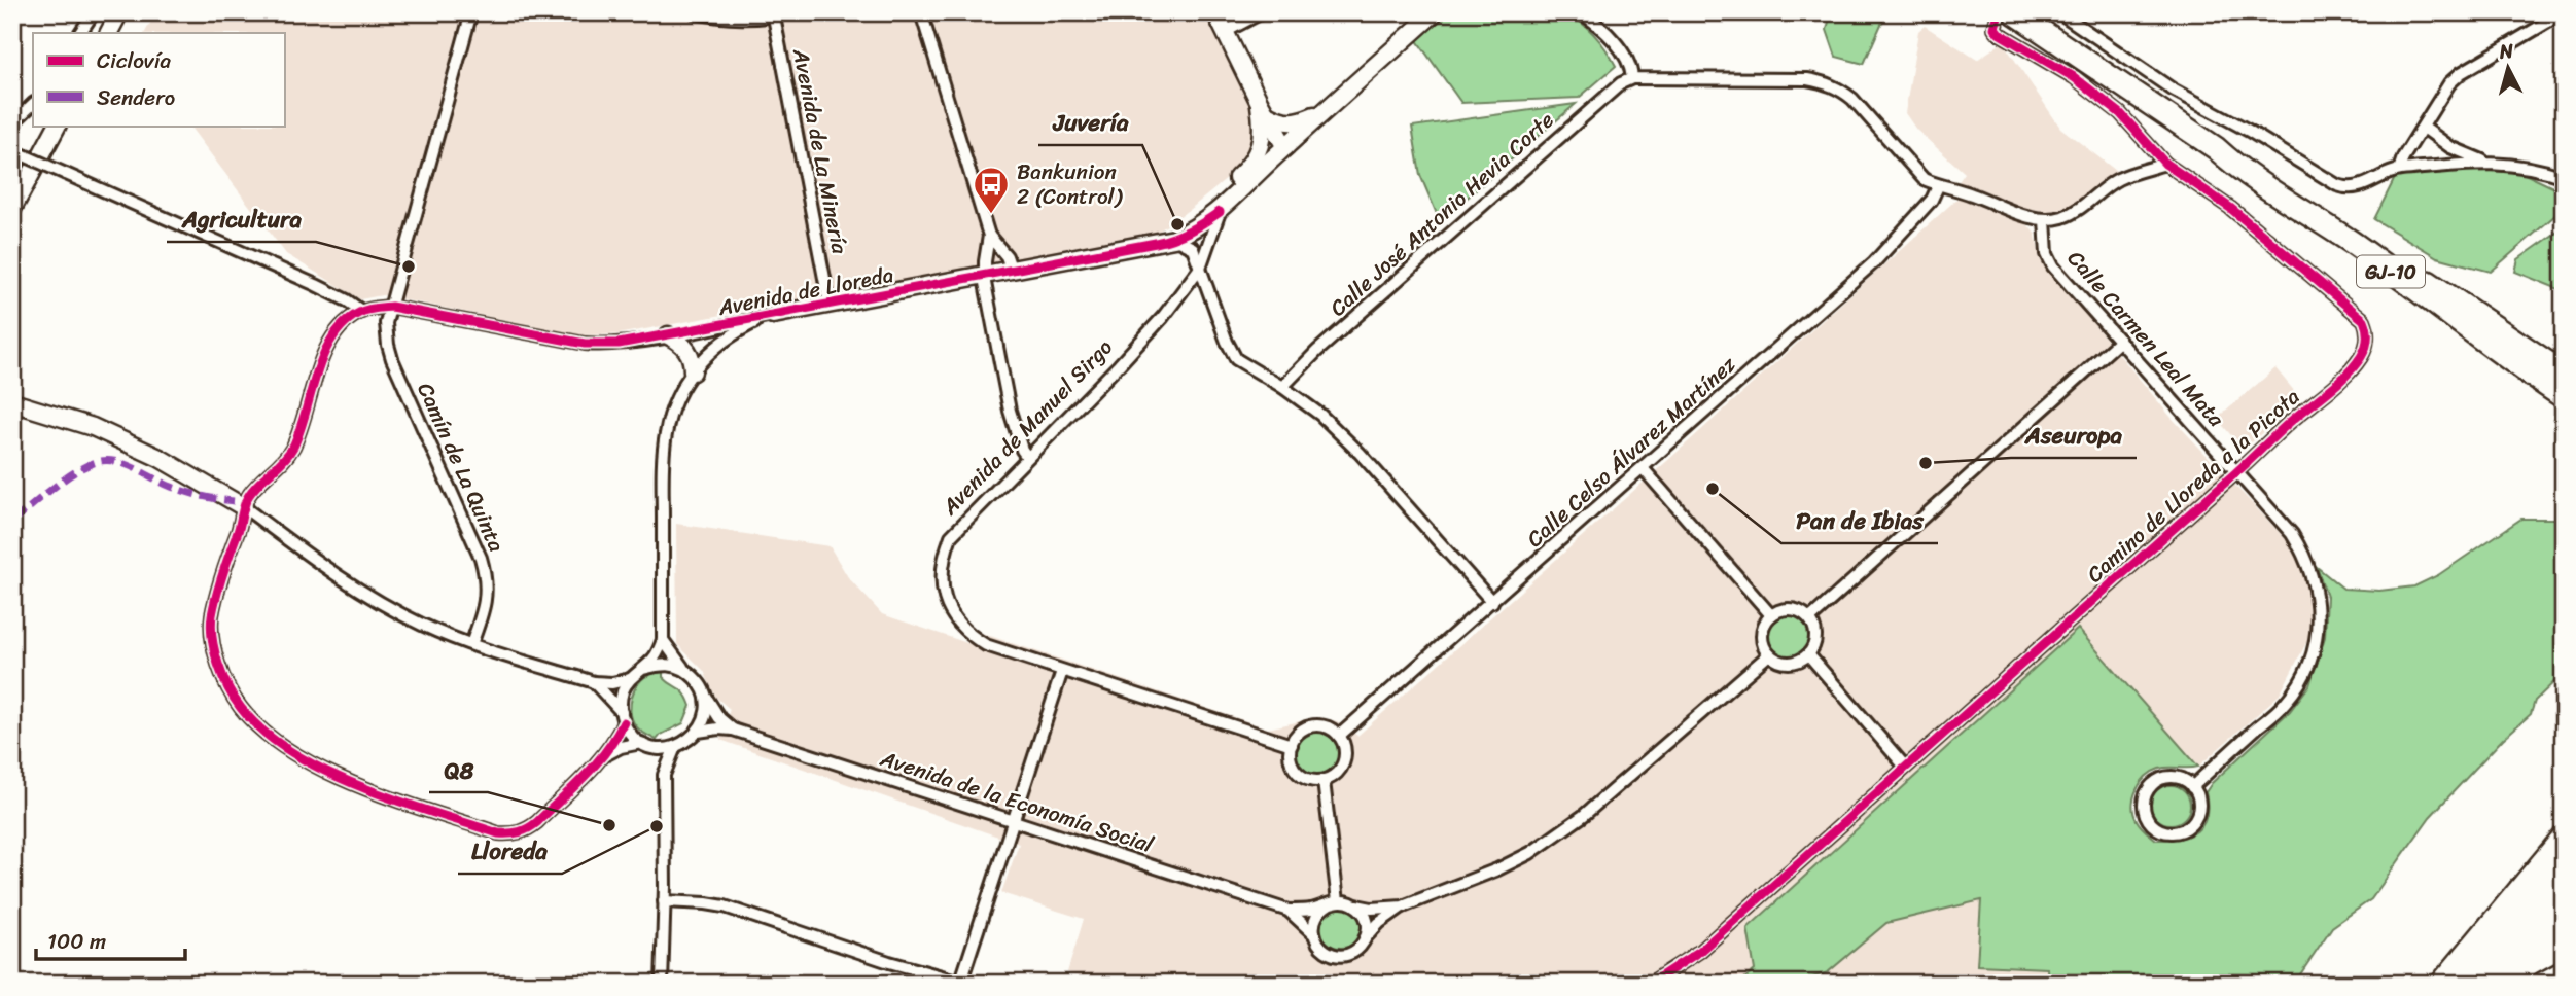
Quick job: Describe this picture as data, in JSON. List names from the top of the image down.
{
  "streets": {
    "highway": ["GJ-10"],
    "street": [
      "Avenida de La Minería",
      "Calle José Antonio Hevia Corte",
      "Avenida de Lloreda",
      "Calle Carmen Leal Mata",
      "Avenida de Manuel Sirgo",
      "Calle Celso Álvarez Martínez",
      "Camín de La Quinta",
      "Camino de Lloreda a la Picota",
      "Avenida de la Economía Social"
    ]
  },
  "crossings": [
    ["Avenida de Lloreda", "Avenida de Manuel Sirgo"],
    ["Avenida de Lloreda", "Camín de La Quinta"],
    ["Calle Carmen Leal Mata", "Camino de Lloreda a la Picota"],
    ["Avenida de Manuel Sirgo", "Calle Celso Álvarez Martínez"]
  ],
  "places": {
    "bus stop": ["Bankunion 2 (Control)"],
    "other": [
      "Juvería",
      "Agricultura",
      "Aseuropa",
      "Pan de Ibias",
      "Q8",
      "Lloreda"
    ]
  },
  "legend": ["Ciclovía", "Sendero"],
  "scale_bar": "100 m",
  "north": "top"
}
